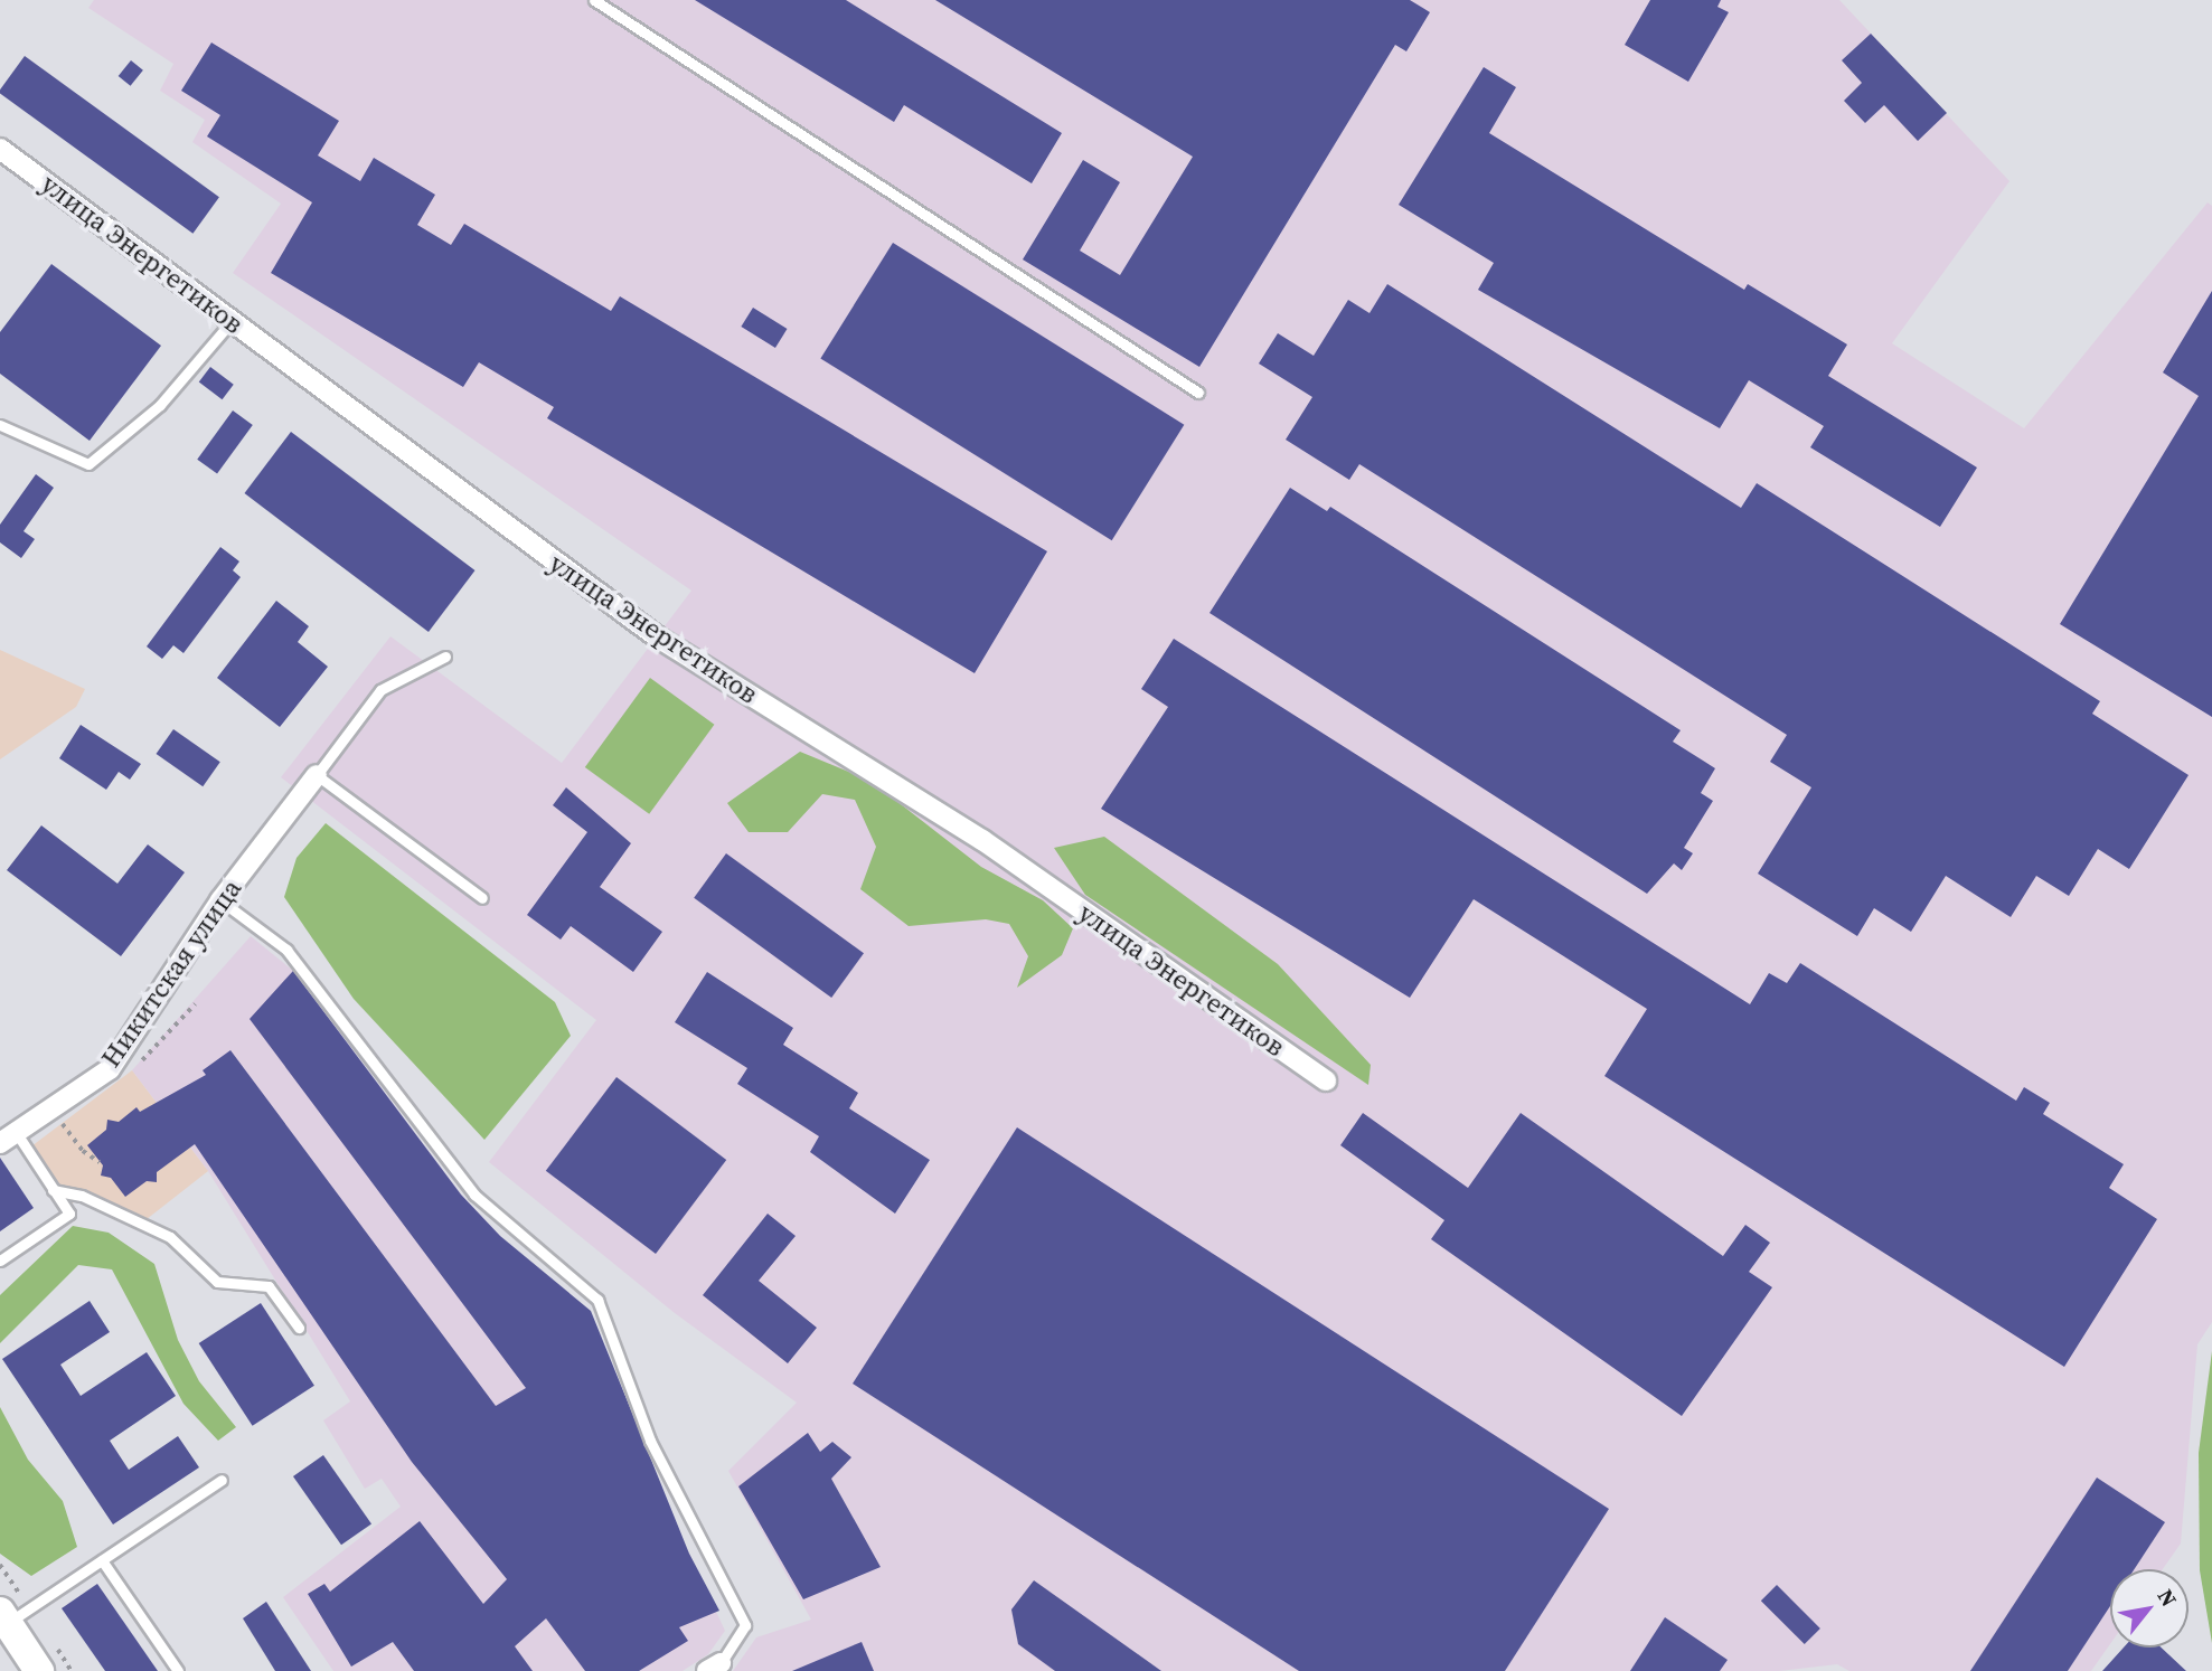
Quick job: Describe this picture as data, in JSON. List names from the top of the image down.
{
  "streets": {
    "street": ["улица Энергетиков", "Никитская улица"]
  },
  "north": "top right"
}
